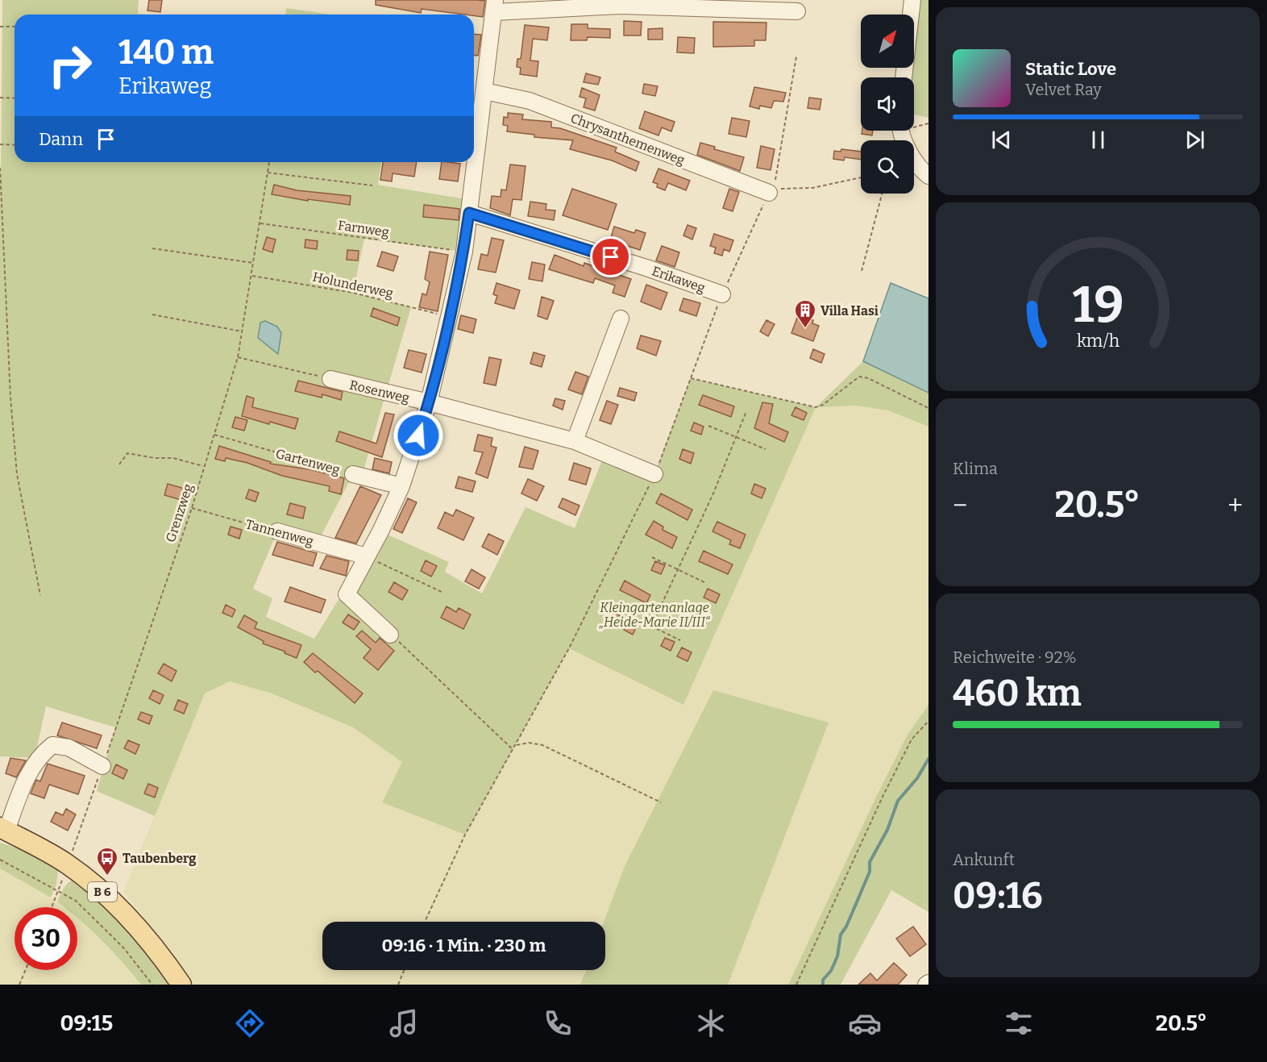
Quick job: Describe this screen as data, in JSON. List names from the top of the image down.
{
  "streets": {
    "main road": ["B 6"],
    "street": [
      "Chrysanthemenweg",
      "Erikaweg",
      "Rosenweg",
      "Gartenweg",
      "Tannenweg"
    ],
    "path": ["Farnweg", "Holunderweg", "Grenzweg"]
  },
  "crossings": [
    ["Farnweg", "Grenzweg"],
    ["Holunderweg", "Grenzweg"],
    ["Gartenweg", "Grenzweg"],
    ["Grenzweg", "Tannenweg"],
    ["Grenzweg", "B 6"]
  ],
  "parks": ["Kleingartenanlage „Heide-Marie II/III“"],
  "places": {
    "building": ["Villa Hasi"],
    "bus stop": ["Taubenberg"]
  },
  "north": "top right",
  "page": {
    "turn": ["140 m", "Erikaweg"],
    "song": ["Static Love", "Velvet Ray"],
    "then": "Dann",
    "tile": [
      "Klima",
      ["Reichweite · 92%", "460 km"],
      ["Ankunft", "09:16"]
    ],
    "heat": ["−", "20.5°", "+"],
    "limit": "30",
    "trip": "09:16 · 1 Min. · 230 m",
    "tabs": ["09:15", "20.5°"],
    "gauge": ["19", "km/h"]
  }
}
